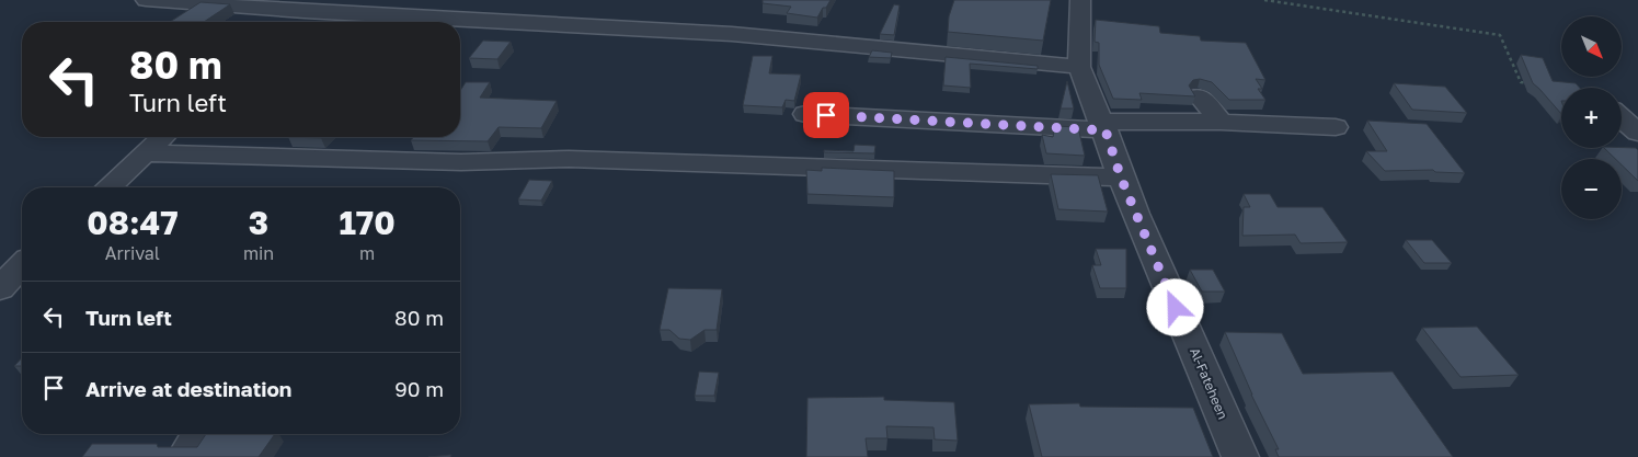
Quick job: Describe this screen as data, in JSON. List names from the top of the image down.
{
  "streets": {
    "street": ["Al-Fateheen"]
  },
  "north": "bottom right",
  "page": {
    "map_buttons": ["+", "−"],
    "turn": ["80 m", "Turn left"],
    "eta": [
      "08:47",
      "Arrival",
      "3",
      "min",
      "170",
      "m"
    ],
    "list": [
      {
        "name": "Turn left",
        "value": "80 m"
      },
      {
        "name": "Arrive at destination",
        "value": "90 m"
      }
    ]
  }
}
